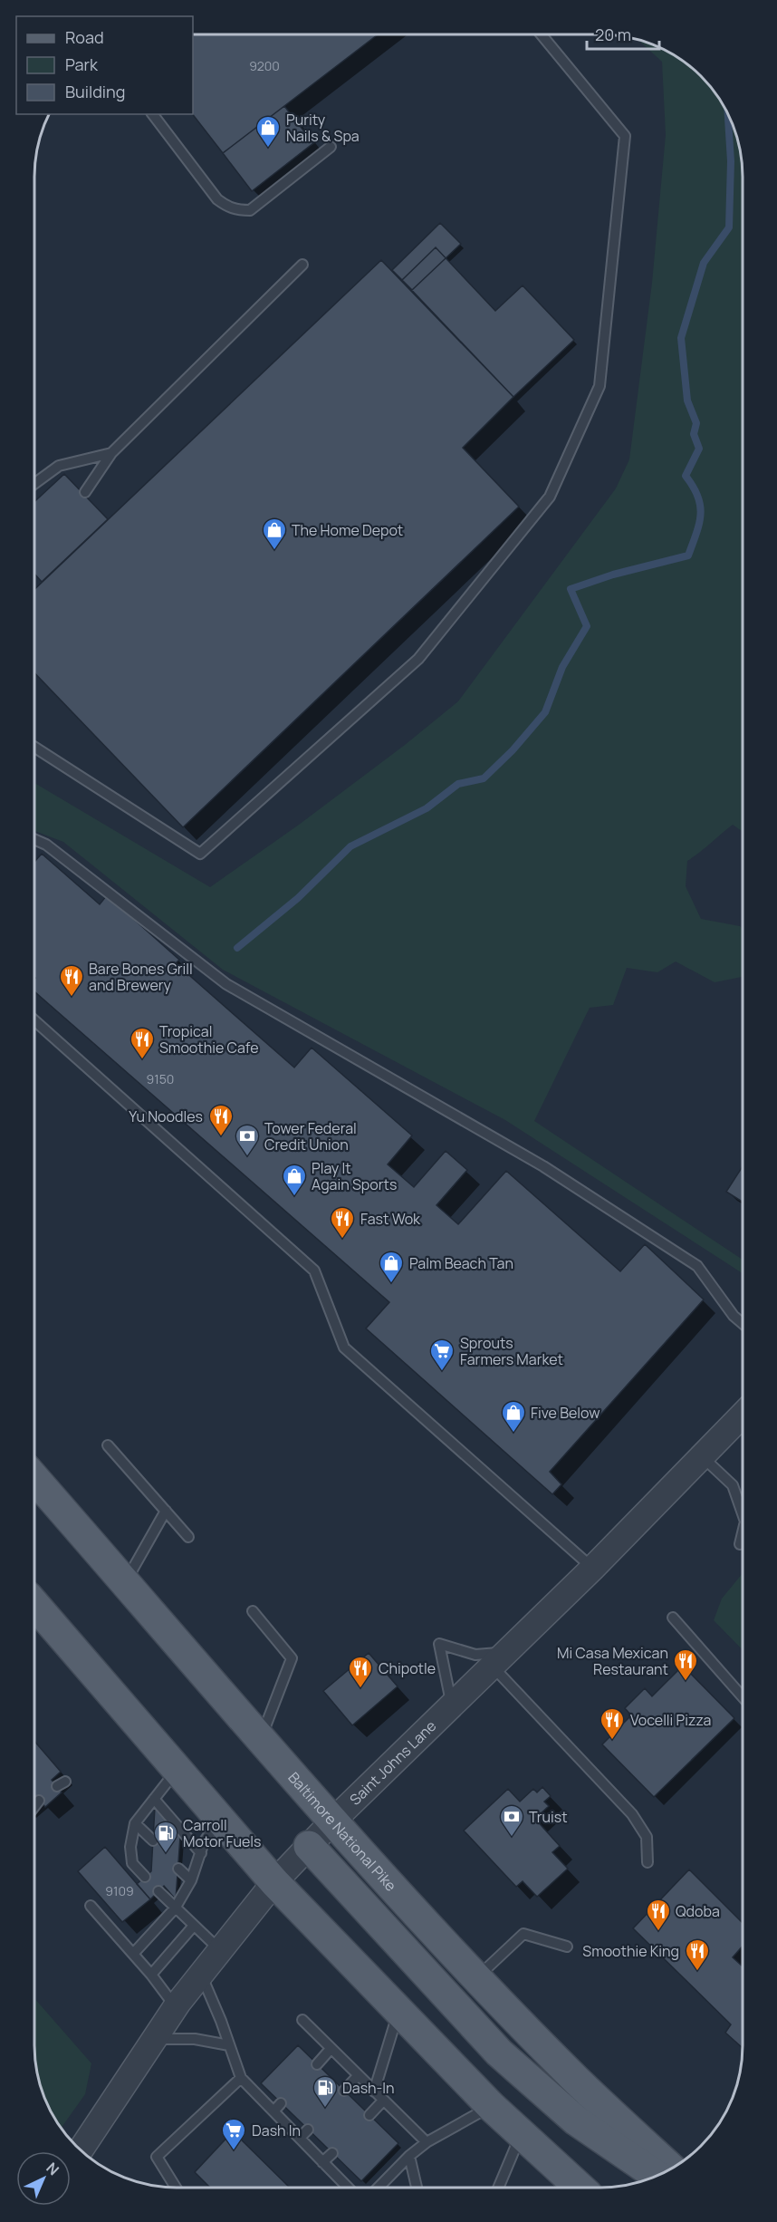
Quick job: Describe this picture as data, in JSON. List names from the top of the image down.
{
  "streets": {
    "main road": ["Baltimore National Pike"],
    "street": ["Saint Johns Lane"]
  },
  "crossings": [
    ["Saint Johns Lane", "Baltimore National Pike"]
  ],
  "places": {
    "shop": [
      "Purity Nails & Spa",
      "The Home Depot",
      "Play It Again Sports",
      "Palm Beach Tan",
      "Five Below"
    ],
    "restaurant": [
      "Bare Bones Grill and Brewery",
      "Tropical Smoothie Cafe",
      "Yu Noodles",
      "Fast Wok",
      "Mi Casa Mexican Restaurant",
      "Chipotle",
      "Vocelli Pizza",
      "Qdoba",
      "Smoothie King"
    ],
    "bank": ["Tower Federal Credit Union", "Truist"],
    "supermarket": ["Sprouts Farmers Market", "Dash In"],
    "fuel station": ["Carroll Motor Fuels", "Dash-In"]
  },
  "house_numbers": ["9200", "9150", "9109"],
  "legend": ["Road", "Park", "Building"],
  "scale_bar": "20 m",
  "north": "top right"
}
